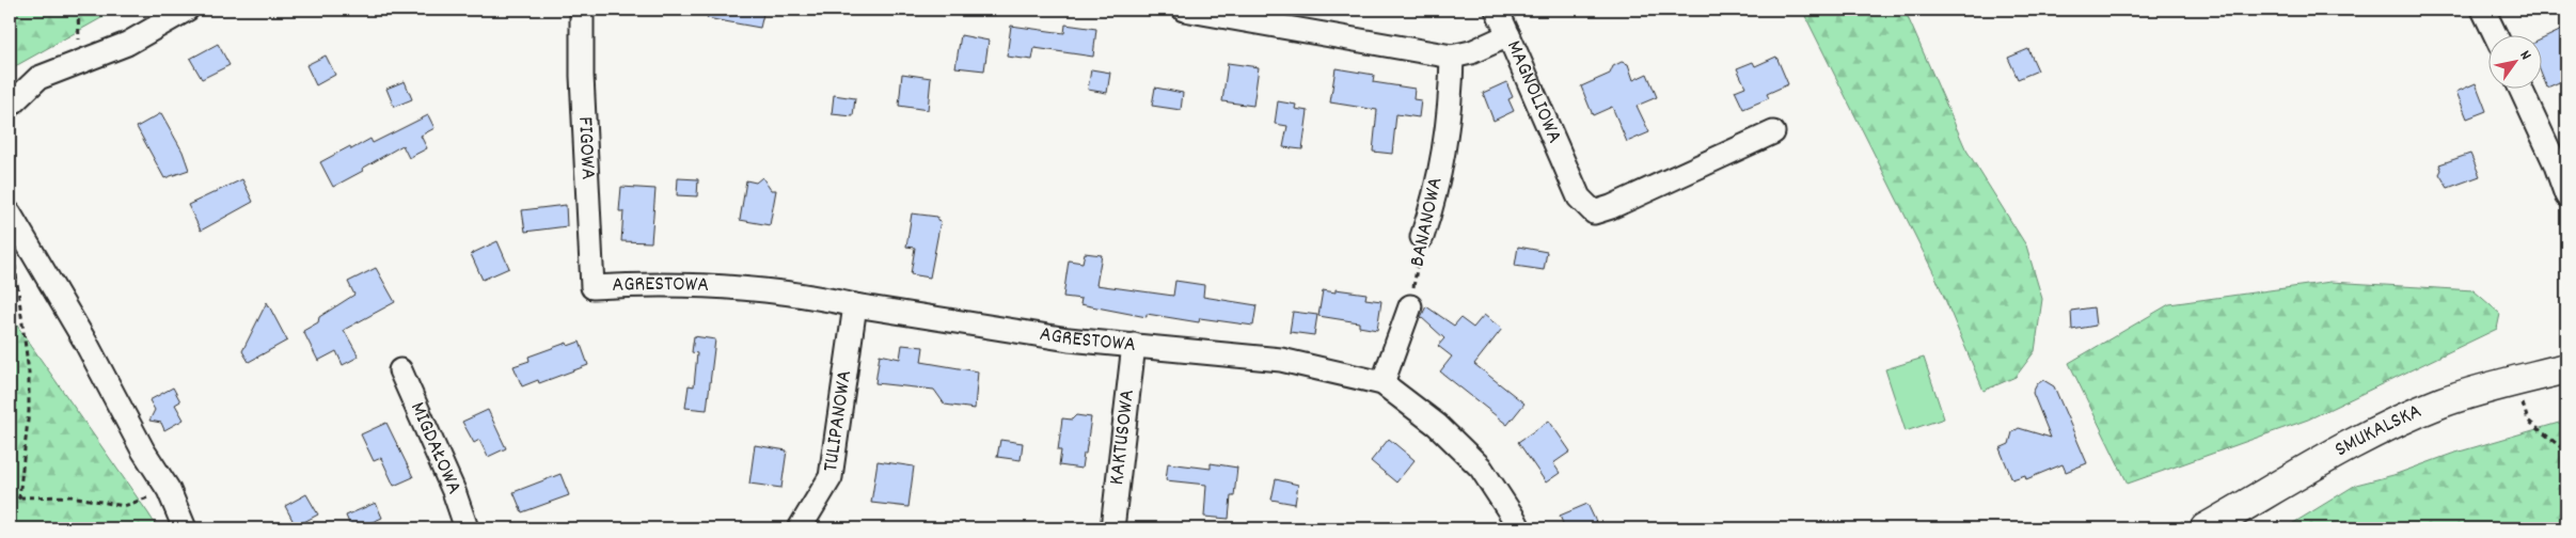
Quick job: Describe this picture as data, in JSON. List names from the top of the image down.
{
  "streets": {
    "street": [
      "MAGNOLIOWA",
      "FIGOWA",
      "BANANOWA",
      "AGRESTOWA",
      "TULIPANOWA",
      "SMUKALSKA",
      "KAKTUSOWA",
      "MIGDAŁOWA"
    ]
  },
  "crossings": [
    ["MAGNOLIOWA", "BANANOWA"],
    ["FIGOWA", "AGRESTOWA"],
    ["AGRESTOWA", "TULIPANOWA"],
    ["AGRESTOWA", "KAKTUSOWA"]
  ],
  "north": "top right"
}
